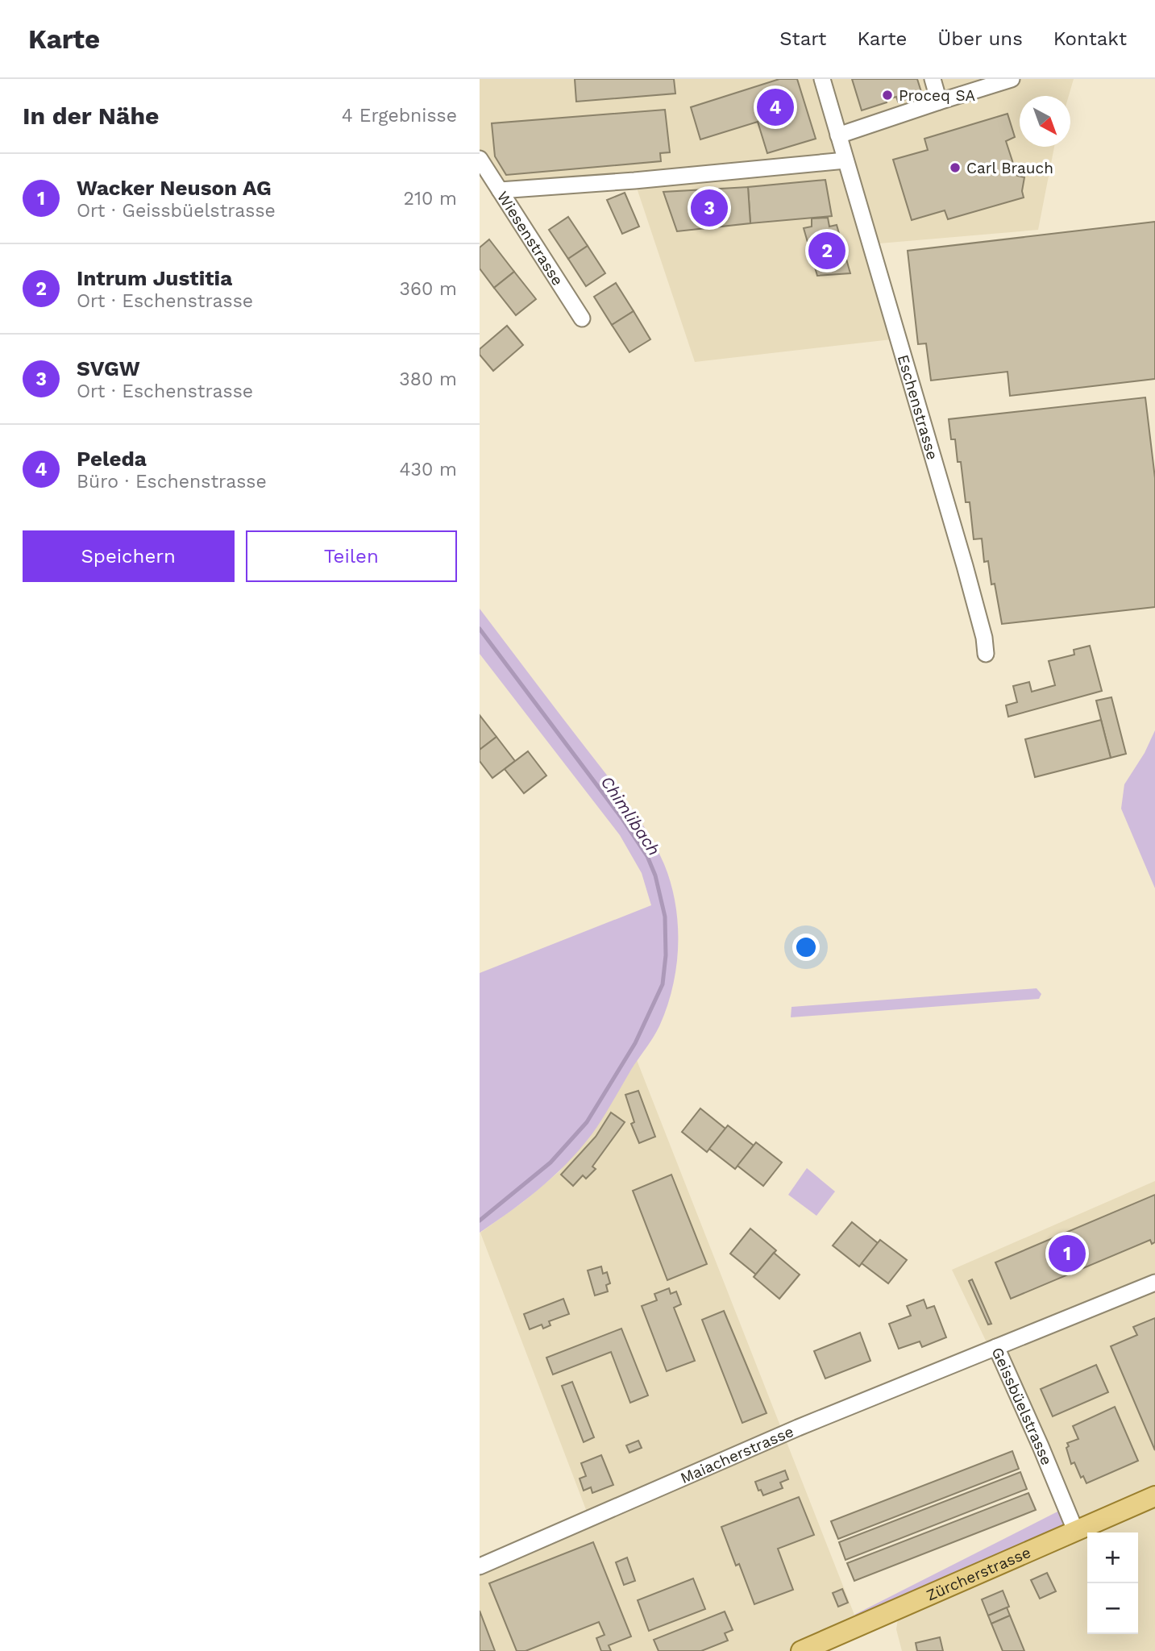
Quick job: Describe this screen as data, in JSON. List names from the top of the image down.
{
  "streets": {
    "main road": ["Zürcherstrasse"],
    "street": [
      "Wiesenstrasse",
      "Eschenstrasse",
      "Geissbüelstrasse",
      "Maiacherstrasse"
    ]
  },
  "crossings": [
    ["Geissbüelstrasse", "Maiacherstrasse"],
    ["Geissbüelstrasse", "Zürcherstrasse"]
  ],
  "water": ["Chimlibach"],
  "places": ["Proceq SA", "Carl Brauch"],
  "north": "bottom right",
  "page": {
    "header": "Karte",
    "nav": [
      "Start",
      "Karte",
      "Über uns",
      "Kontakt"
    ],
    "heading": ["In der Nähe", "4 Ergebnisse"],
    "pins": [
      "4",
      "3",
      "2",
      "1"
    ],
    "list": [
      {
        "mark": "1",
        "name": "Wacker Neuson AG",
        "note": "Ort · Geissbüelstrasse",
        "value": "210 m"
      },
      {
        "mark": "2",
        "name": "Intrum Justitia",
        "note": "Ort · Eschenstrasse",
        "value": "360 m"
      },
      {
        "mark": "3",
        "name": "SVGW",
        "note": "Ort · Eschenstrasse",
        "value": "380 m"
      },
      {
        "mark": "4",
        "name": "Peleda",
        "note": "Büro · Eschenstrasse",
        "value": "430 m"
      }
    ],
    "buttons": ["Speichern", "Teilen"],
    "map_buttons": ["+", "−"]
  }
}
